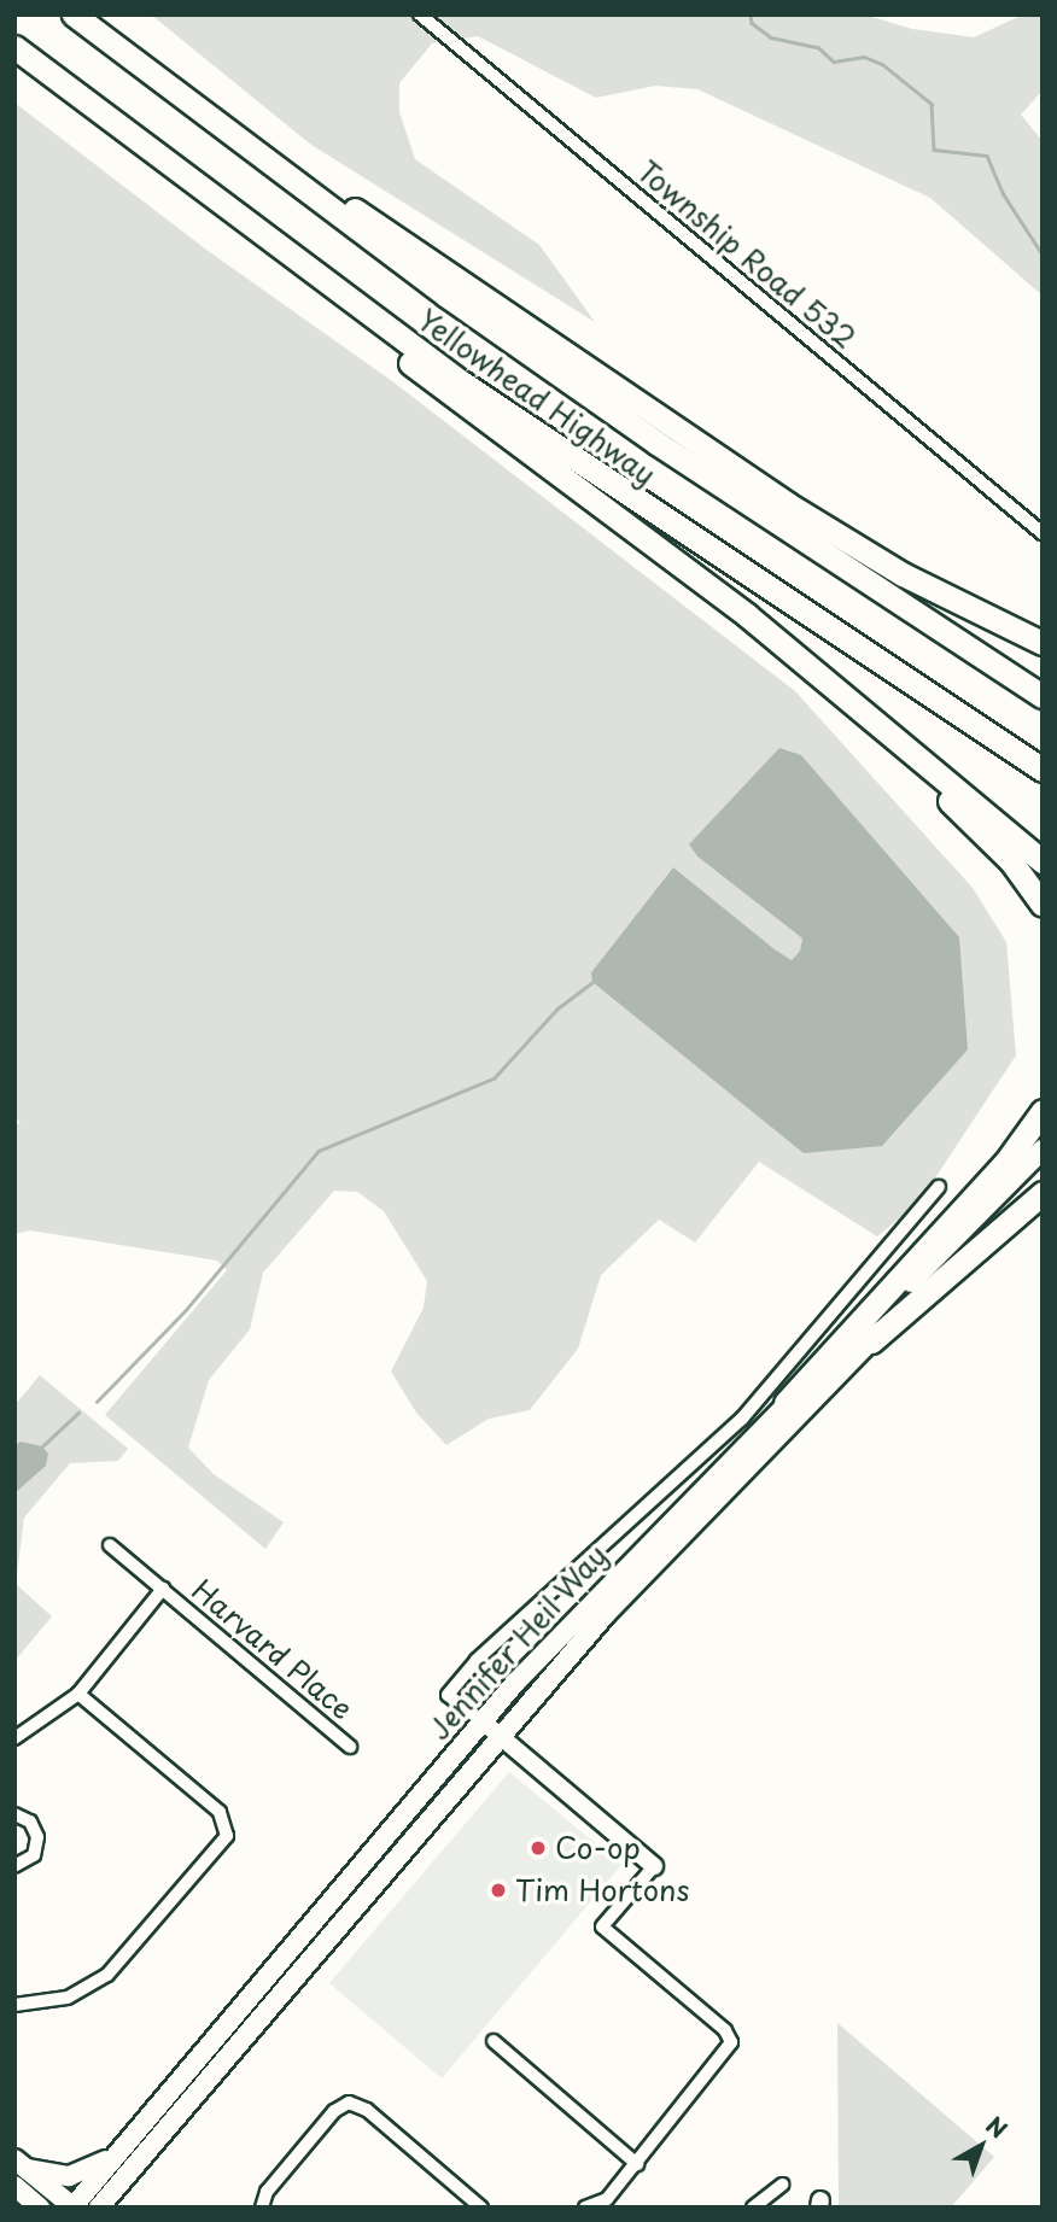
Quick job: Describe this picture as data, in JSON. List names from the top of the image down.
{
  "streets": {
    "highway": ["Yellowhead Highway"],
    "main road": ["Jennifer Heil Way"],
    "street": ["Township Road 532", "Harvard Place"]
  },
  "places": ["Co-op", "Tim Hortons"],
  "north": "top right"
}
